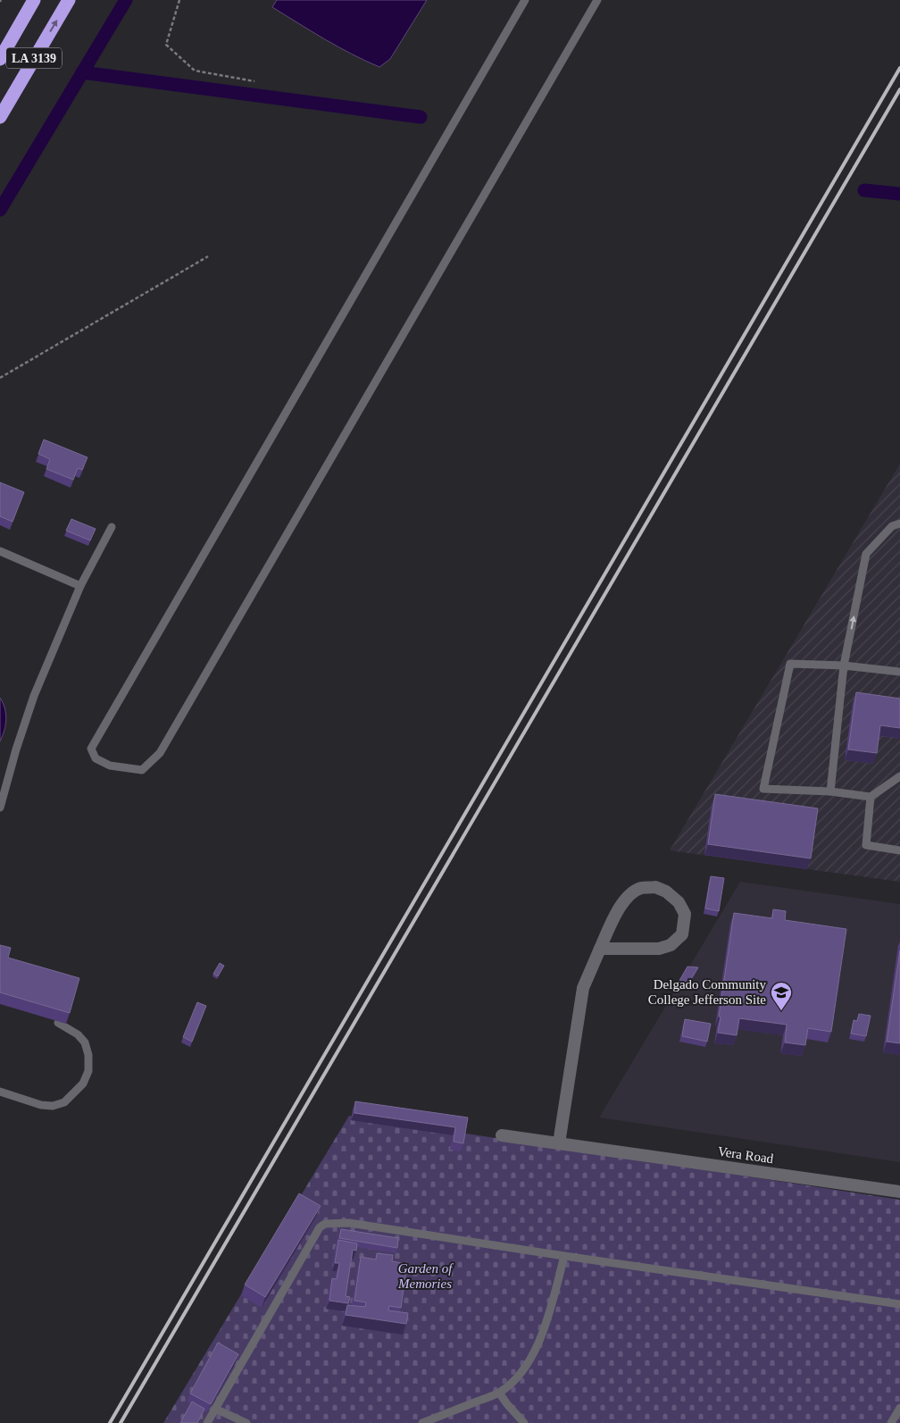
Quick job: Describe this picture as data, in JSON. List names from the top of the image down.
{
  "streets": {
    "highway": ["LA 3139"],
    "street": ["Vera Road"]
  },
  "parks": ["Garden of Memories"],
  "places": {
    "school or university": ["Delgado Community College Jefferson Site"]
  }
}
